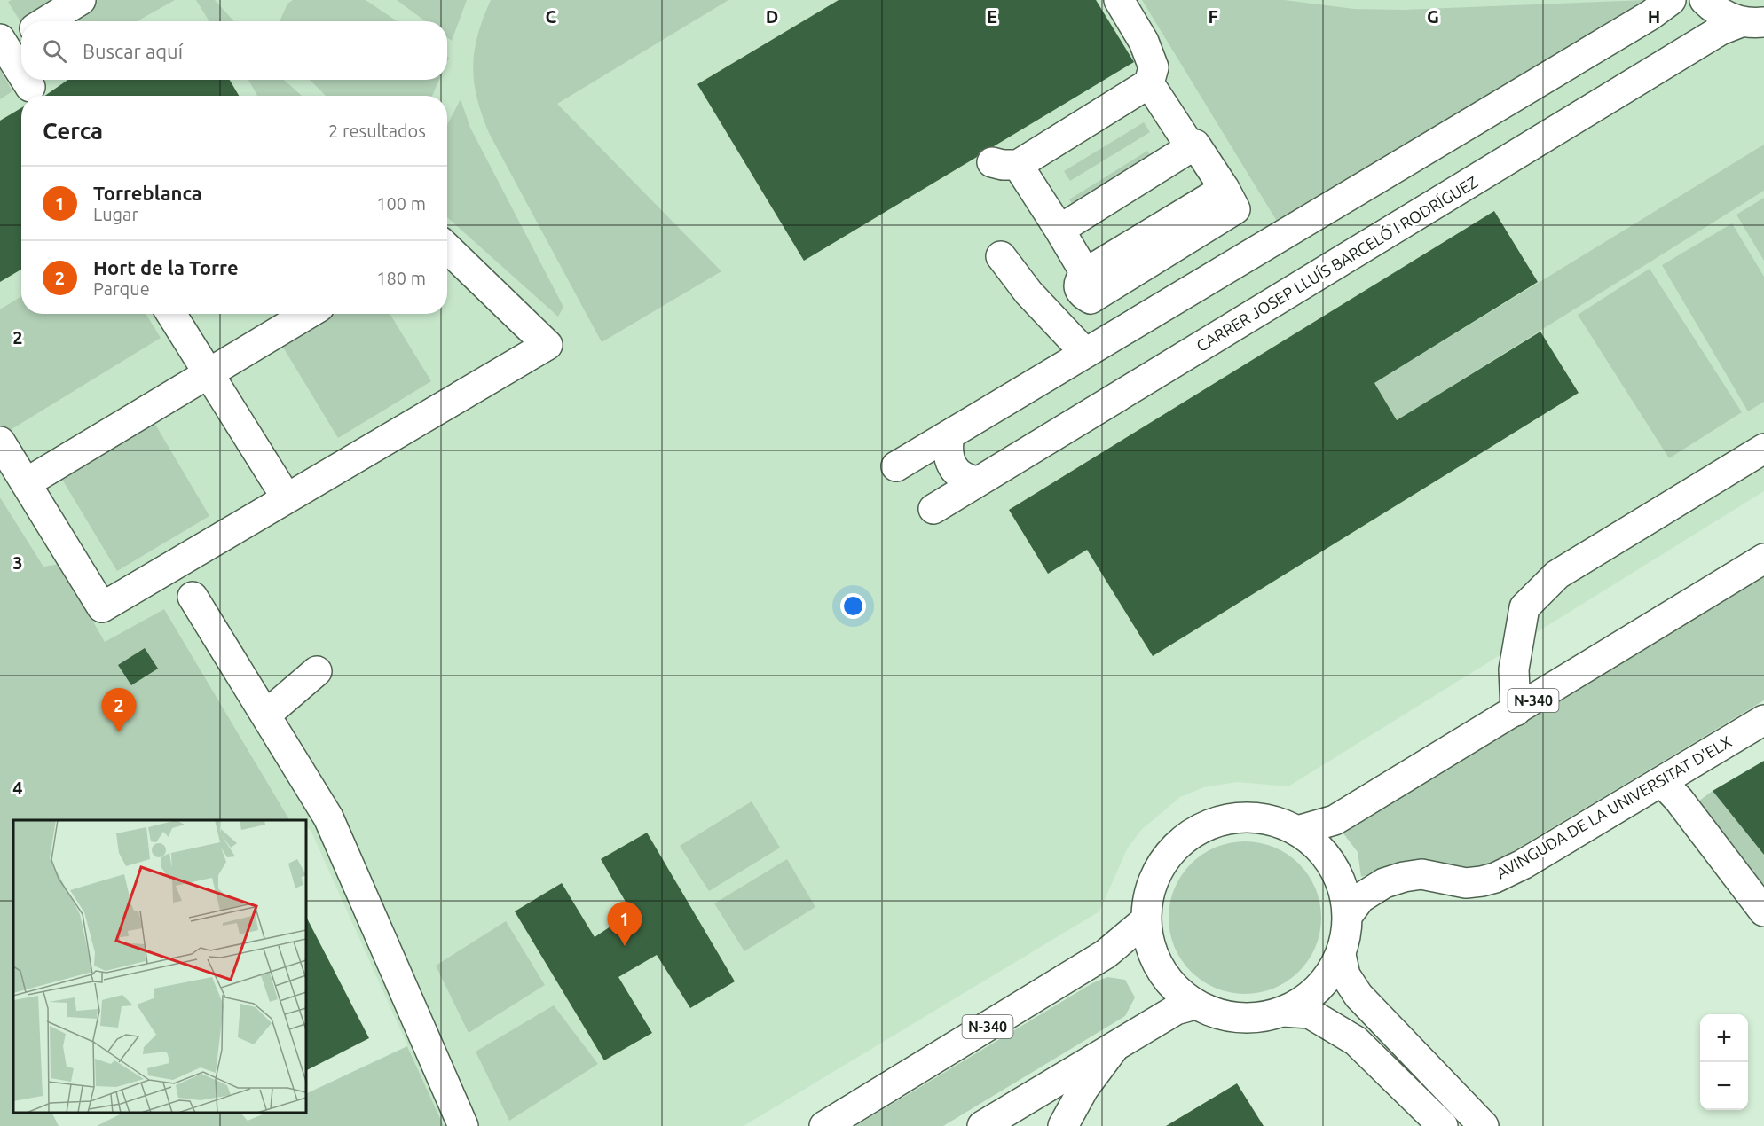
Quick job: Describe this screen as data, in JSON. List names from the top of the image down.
{
  "streets": {
    "main road": ["CARRER JOSEP LLUÍS BARCELÓ I RODRÍGUEZ", "N-340", "AVINGUDA DE LA UNIVERSITAT D'ELX"]
  },
  "page": {
    "search": "Buscar aquí",
    "heading": ["Cerca", "2 resultados"],
    "list": [
      {
        "mark": "1",
        "name": "Torreblanca",
        "note": "Lugar",
        "value": "100 m"
      },
      {
        "mark": "2",
        "name": "Hort de la Torre",
        "note": "Parque",
        "value": "180 m"
      }
    ],
    "pins": ["2", "1"],
    "map_buttons": ["+", "−"]
  },
  "grid": {
    "columns": [
      "C",
      "D",
      "E",
      "F",
      "G",
      "H"
    ],
    "rows": ["2", "3", "4"]
  }
}
